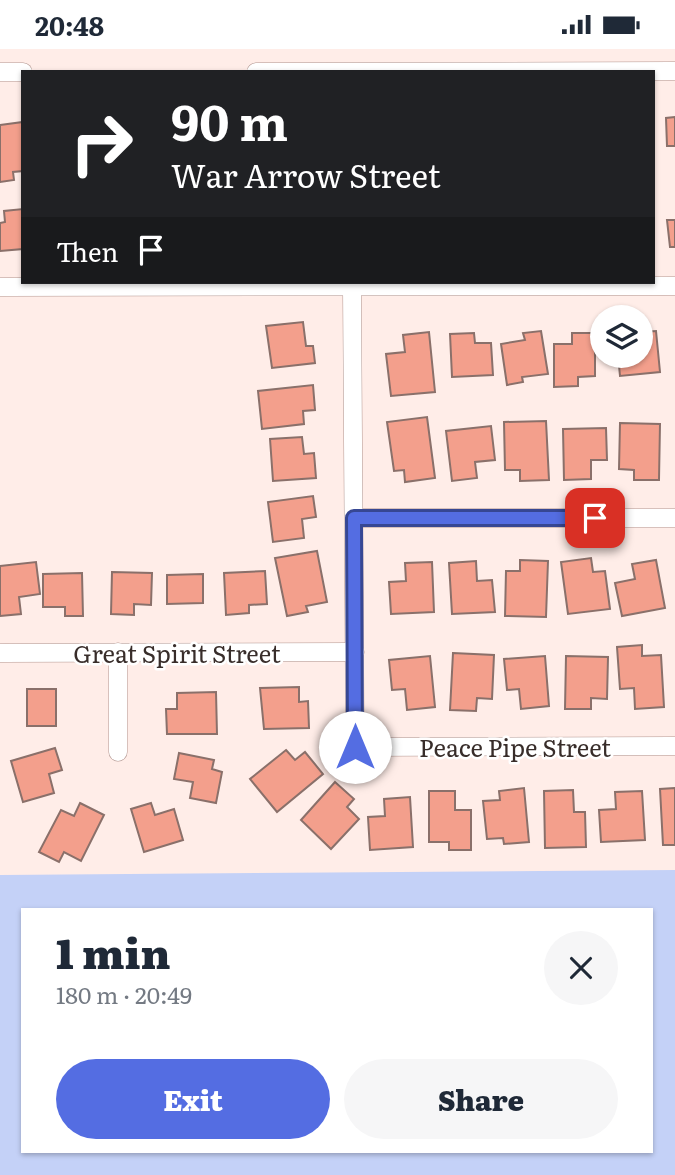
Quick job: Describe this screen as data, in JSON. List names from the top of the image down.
{
  "streets": {
    "street": ["Great Spirit Street", "Peace Pipe Street"]
  },
  "crossings": [
    ["Great Spirit Street", "Peace Pipe Street"]
  ],
  "page": {
    "status": "20:48",
    "turn": ["90 m", "War Arrow Street"],
    "then": "Then",
    "heading": ["1 min", "180 m · 20:49"],
    "buttons": ["Exit", "Share"]
  }
}
